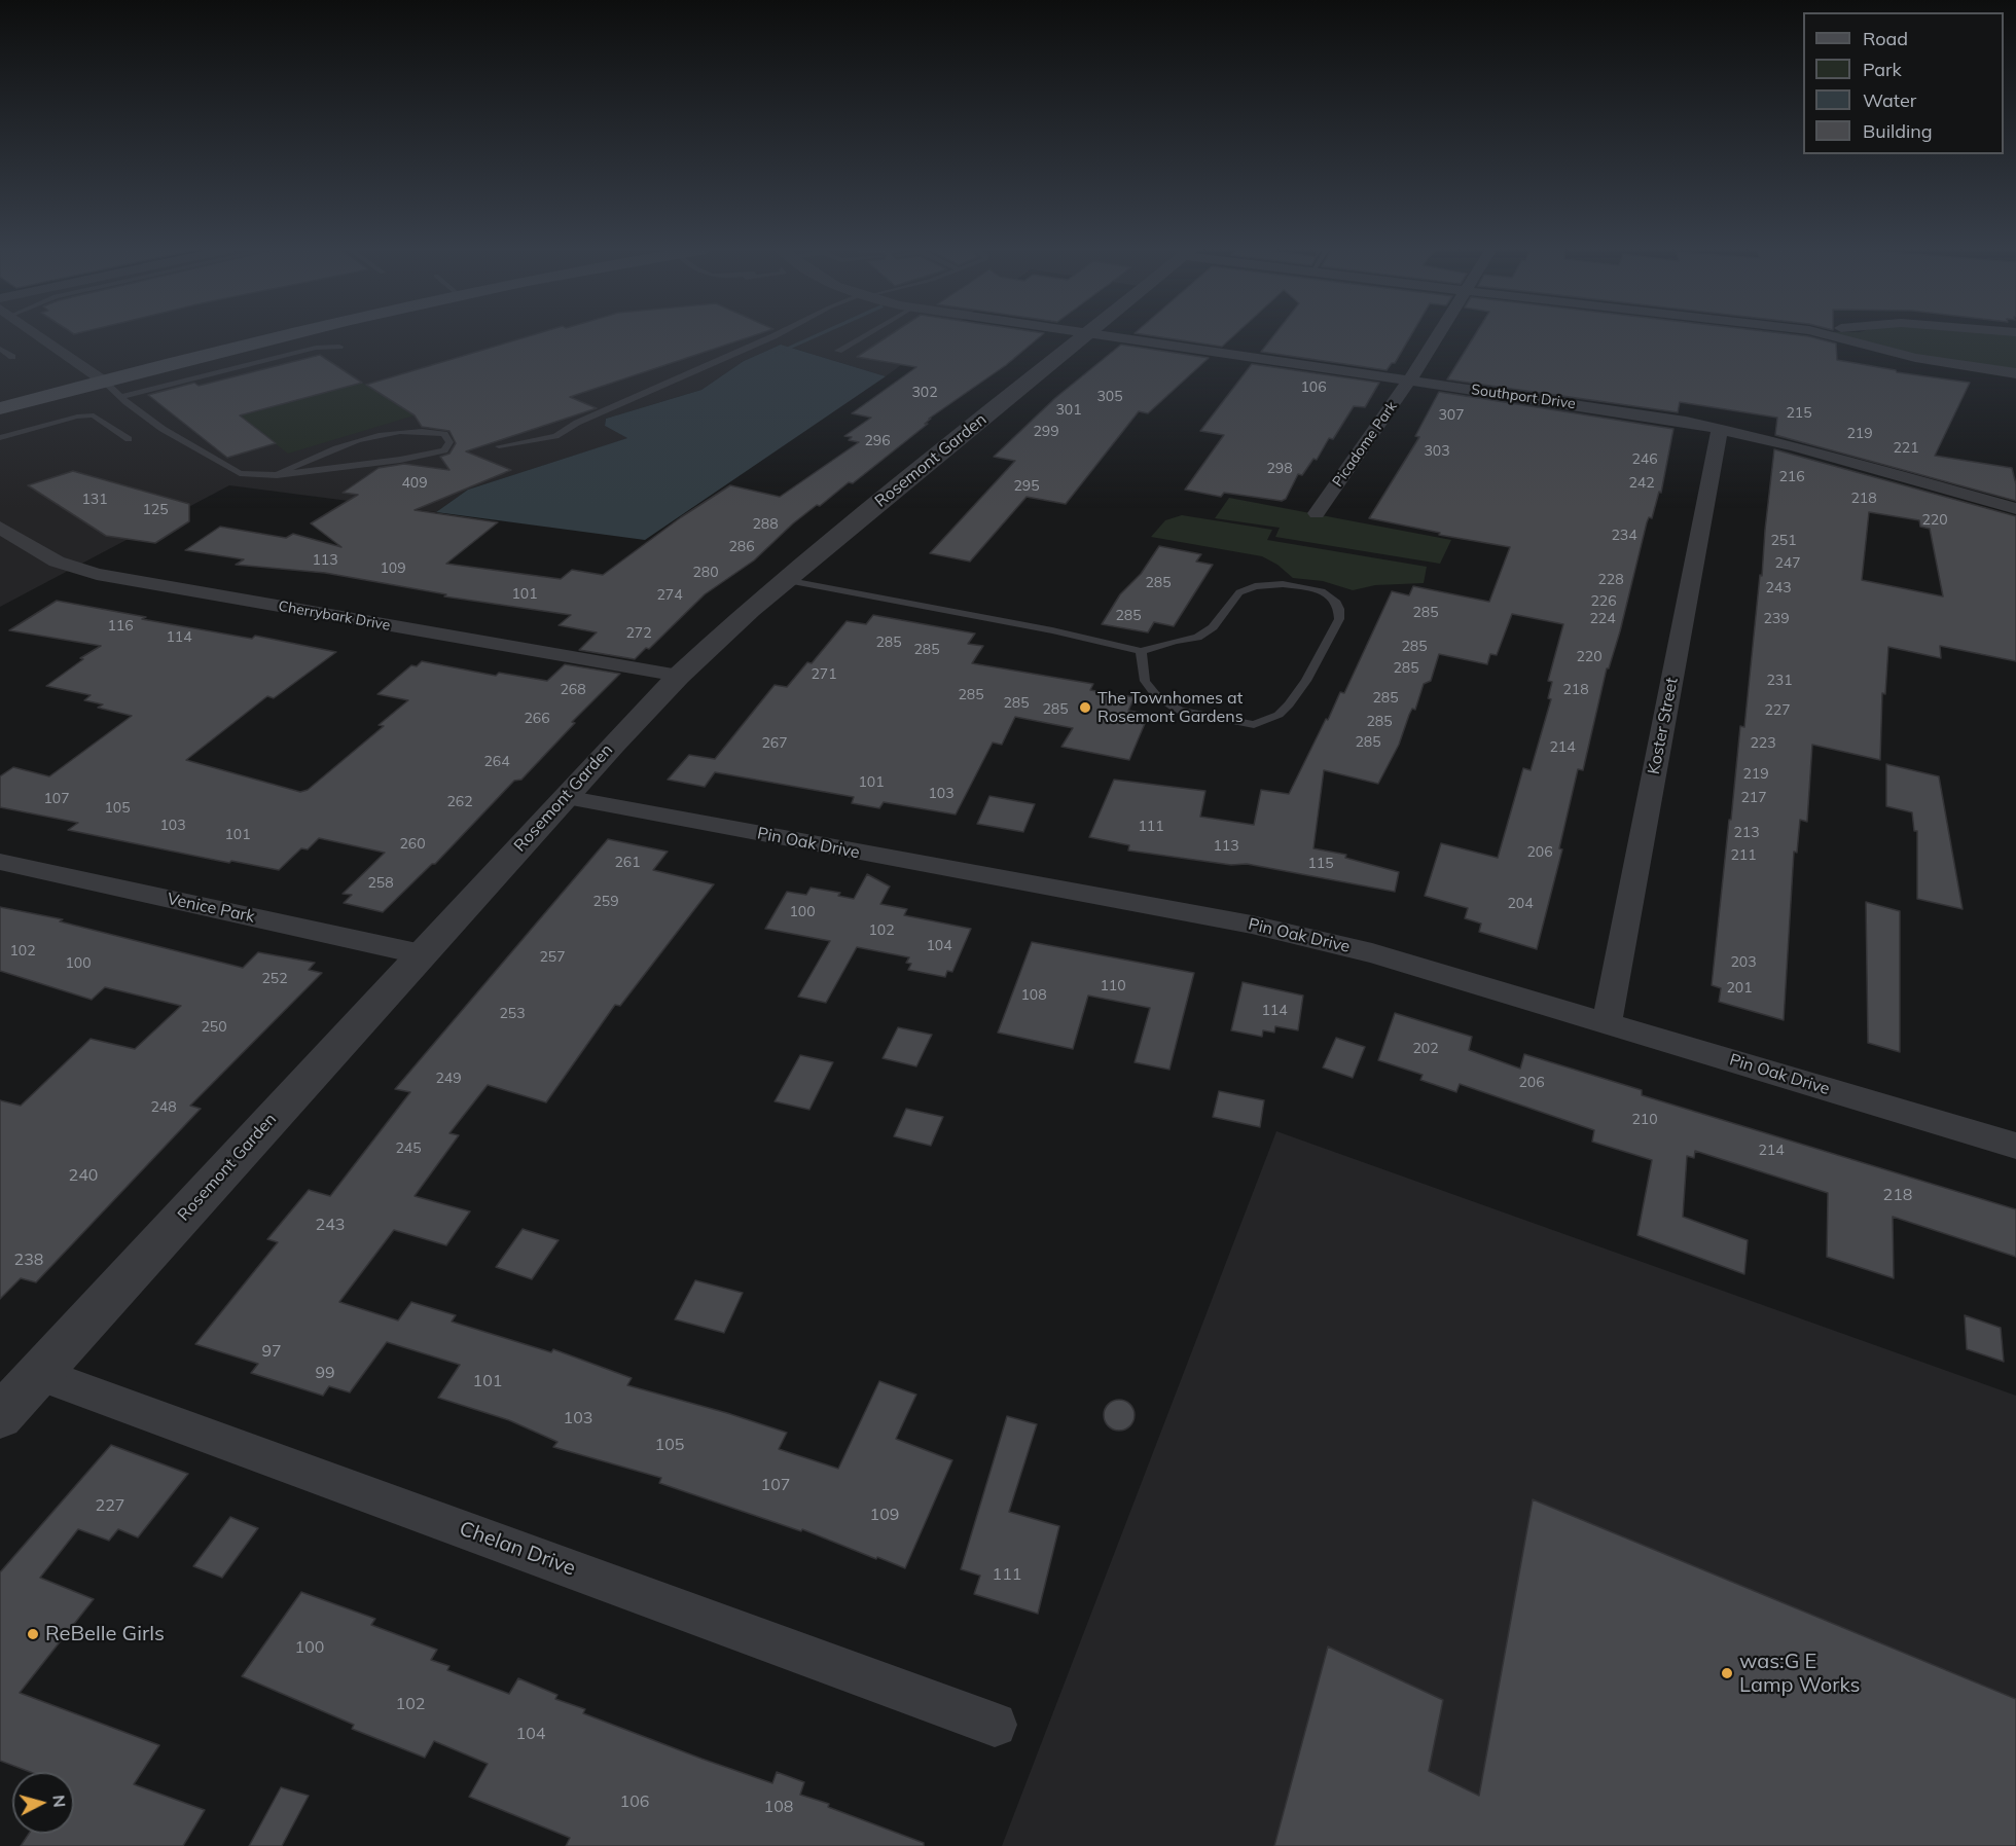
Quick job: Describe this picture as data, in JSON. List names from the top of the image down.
{
  "streets": {
    "street": [
      "Southport Drive",
      "Picadome Park",
      "Rosemont Garden",
      "Cherrybark Drive",
      "Koster Street",
      "Pin Oak Drive",
      "Venice Park",
      "Chelan Drive"
    ]
  },
  "crossings": [
    ["Southport Drive", "Picadome Park"],
    ["Southport Drive", "Koster Street"],
    ["Rosemont Garden", "Cherrybark Drive"],
    ["Rosemont Garden", "Pin Oak Drive"],
    ["Rosemont Garden", "Venice Park"],
    ["Rosemont Garden", "Chelan Drive"],
    ["Koster Street", "Pin Oak Drive"]
  ],
  "places": ["The Townhomes at Rosemont Gardens", "ReBelle Girls", "was:G E Lamp Works"],
  "house_numbers": [
    "106",
    "302",
    "305",
    "301",
    "215",
    "307",
    "299",
    "219",
    "296",
    "221",
    "303",
    "246",
    "298",
    "216",
    "409",
    "242",
    "295",
    "218",
    "131",
    "125",
    "220",
    "288",
    "234",
    "251",
    "286",
    "113",
    "247",
    "109",
    "280",
    "228",
    "285",
    "243",
    "101",
    "274",
    "226",
    "285",
    "285",
    "224",
    "239",
    "116",
    "272",
    "114",
    "285",
    "285",
    "285",
    "220",
    "285",
    "271",
    "231",
    "268",
    "218",
    "285",
    "285",
    "285",
    "285",
    "227",
    "266",
    "285",
    "285",
    "267",
    "223",
    "214",
    "264",
    "219",
    "101",
    "103",
    "217",
    "107",
    "262",
    "105",
    "103",
    "111",
    "213",
    "101",
    "260",
    "113",
    "206",
    "211",
    "261",
    "115",
    "258",
    "259",
    "204",
    "100",
    "102",
    "104",
    "102",
    "257",
    "203",
    "100",
    "252",
    "110",
    "201",
    "108",
    "114",
    "253",
    "250",
    "202",
    "249",
    "206",
    "248",
    "210",
    "245",
    "214",
    "240",
    "218",
    "243",
    "238",
    "97",
    "99",
    "101",
    "103",
    "105",
    "107",
    "227",
    "109",
    "111",
    "100",
    "102",
    "104",
    "106",
    "108"
  ],
  "legend": [
    "Road",
    "Park",
    "Water",
    "Building"
  ],
  "north": "right"
}
